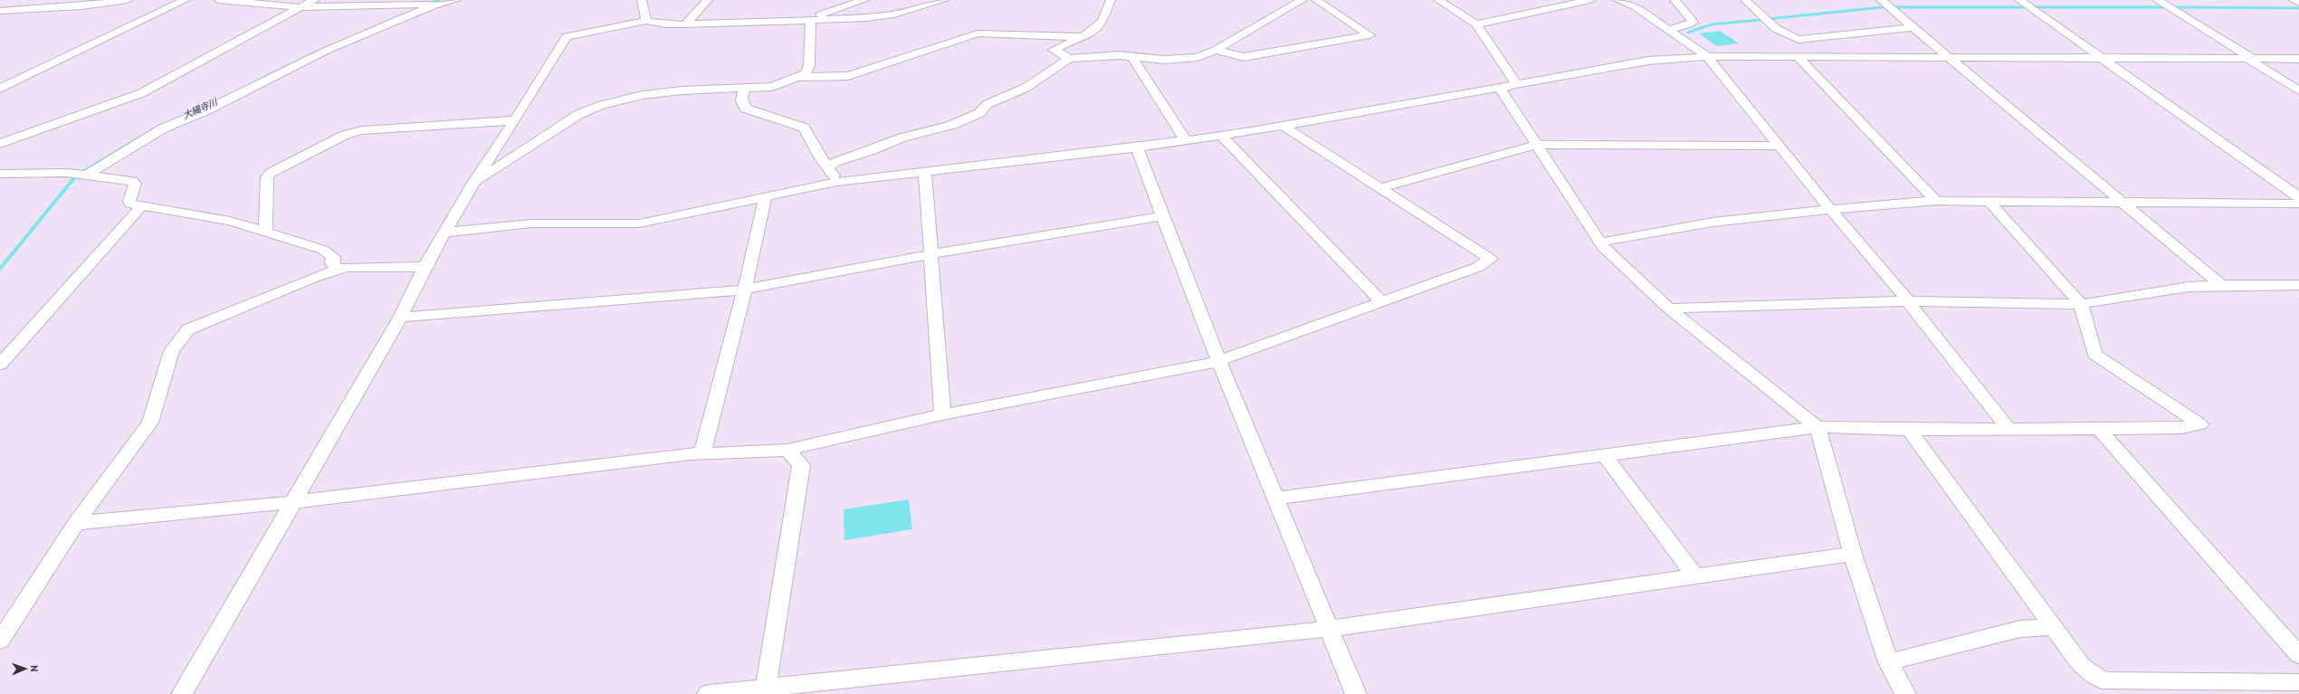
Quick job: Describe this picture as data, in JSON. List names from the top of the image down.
{
  "water": ["大縄寺川"],
  "north": "right"
}
